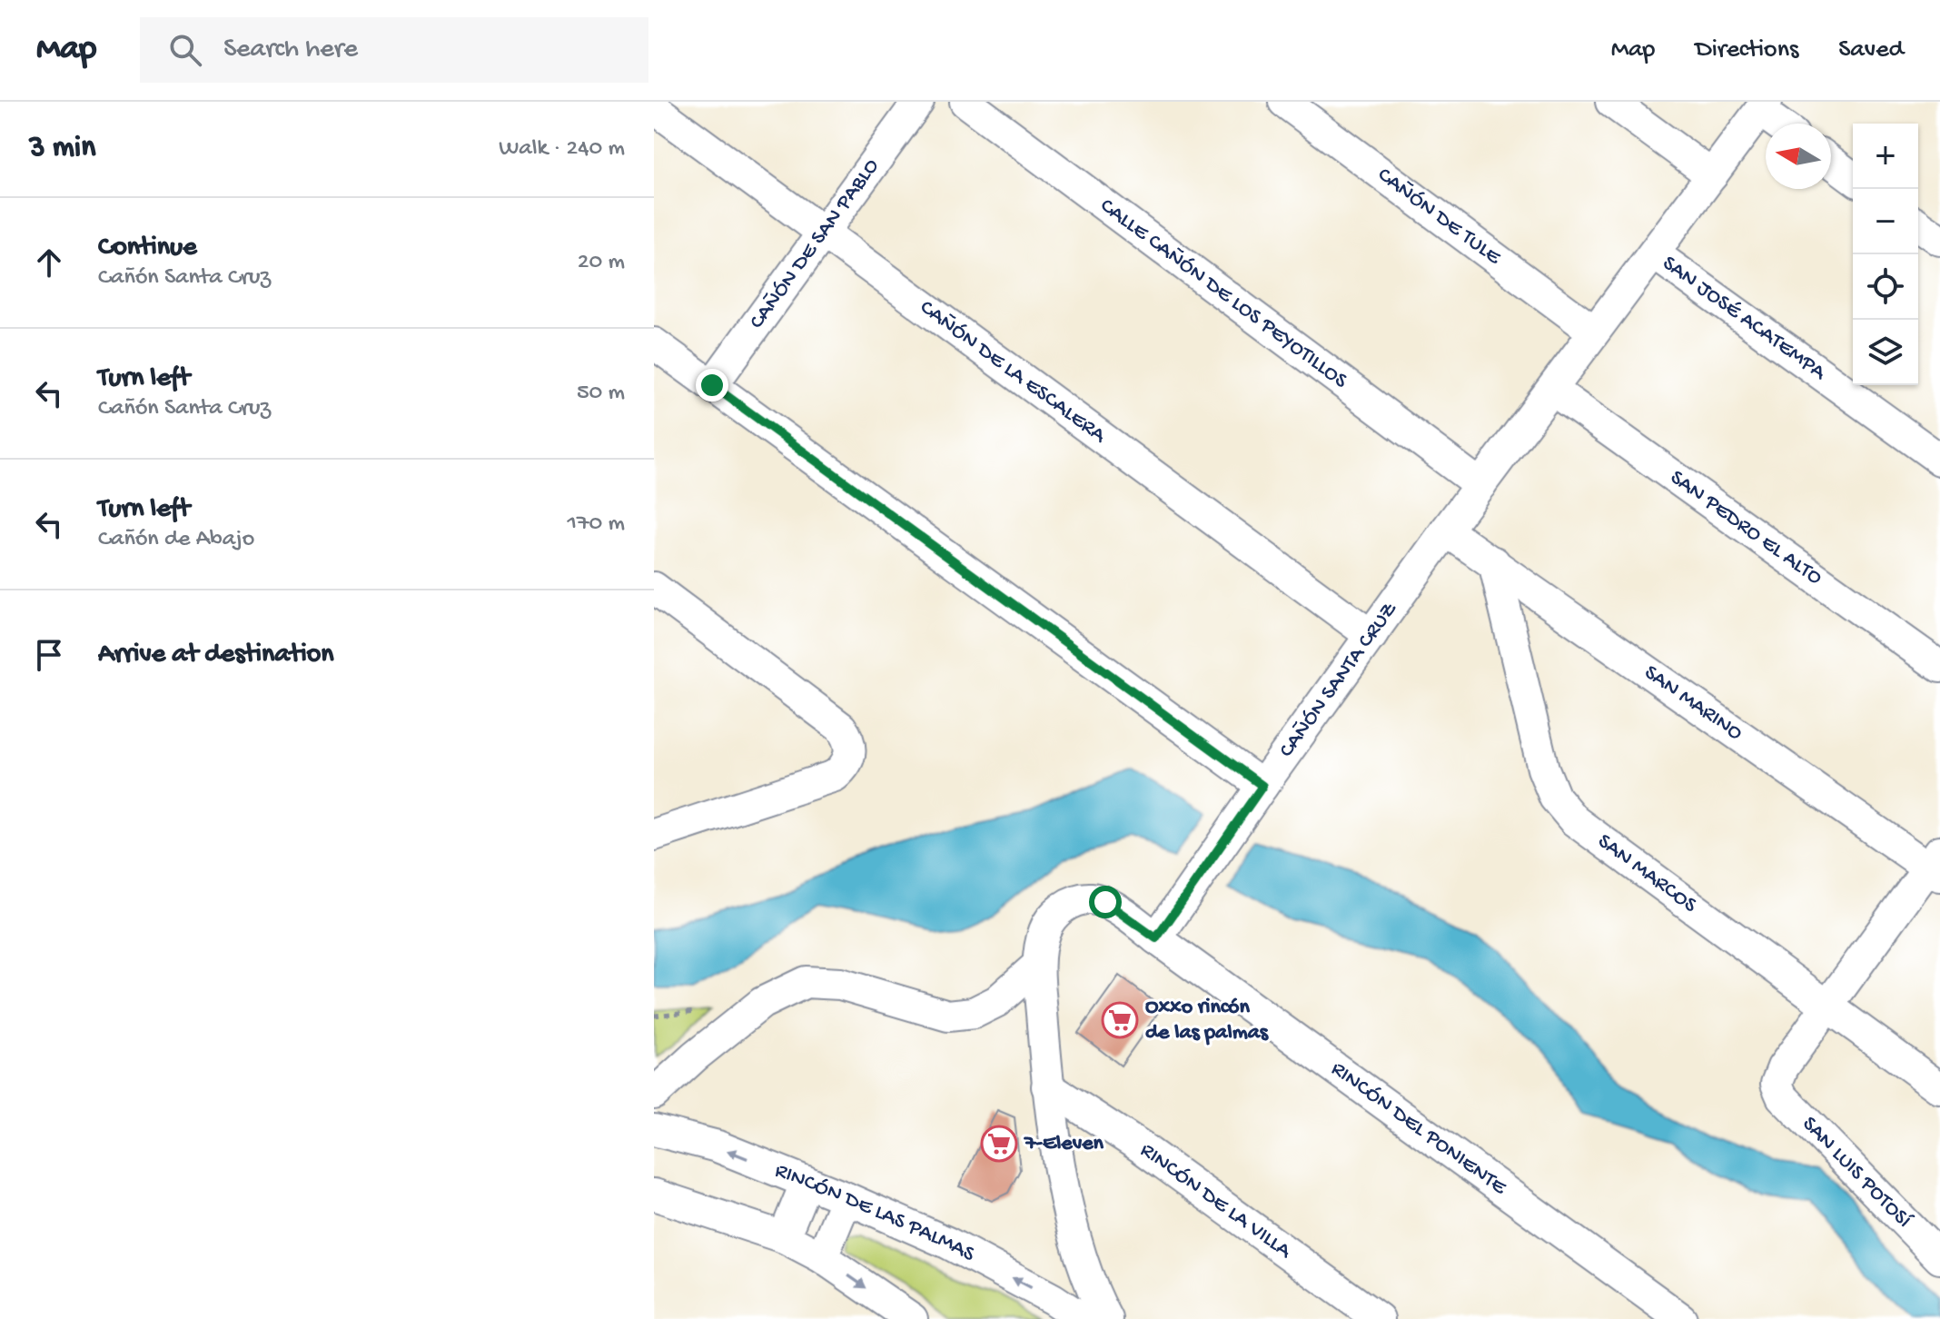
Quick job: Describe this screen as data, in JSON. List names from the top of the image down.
{
  "streets": {
    "street": [
      "CAÑÓN DE TULE",
      "CAÑÓN DE SAN PABLO",
      "CALLE CAÑÓN DE LOS PEYOTILLOS",
      "SAN JOSÉ ACATEMPA",
      "CAÑÓN DE LA ESCALERA",
      "SAN PEDRO EL ALTO",
      "CAÑÓN SANTA CRUZ",
      "SAN MARINO",
      "SAN MARCOS",
      "RINCÓN DEL PONIENTE",
      "SAN LUIS POTOSÍ",
      "RINCÓN DE LA VILLA",
      "RINCÓN DE LAS PALMAS"
    ]
  },
  "crossings": [
    ["CAÑÓN DE TULE", "CAÑÓN SANTA CRUZ"],
    ["CAÑÓN DE SAN PABLO", "CAÑÓN DE LA ESCALERA"],
    ["CALLE CAÑÓN DE LOS PEYOTILLOS", "CAÑÓN SANTA CRUZ"],
    ["SAN JOSÉ ACATEMPA", "CAÑÓN SANTA CRUZ"],
    ["CAÑÓN DE LA ESCALERA", "CAÑÓN SANTA CRUZ"],
    ["SAN PEDRO EL ALTO", "CAÑÓN SANTA CRUZ"],
    ["CAÑÓN SANTA CRUZ", "SAN MARINO"],
    ["CAÑÓN SANTA CRUZ", "RINCÓN DEL PONIENTE"],
    ["SAN MARINO", "SAN MARCOS"],
    ["SAN MARCOS", "SAN LUIS POTOSÍ"]
  ],
  "places": {
    "supermarket": ["Oxxo rincón de las palmas", "7-Eleven"]
  },
  "north": "left",
  "page": {
    "header": "Map",
    "search": "Search here",
    "nav": ["Map", "Directions", "Saved"],
    "heading": ["3 min", "Walk · 240 m"],
    "map_buttons": ["+", "−"],
    "list": [
      ["Continue", "Cañón Santa Cruz", "20 m"],
      ["Turn left", "Cañón Santa Cruz", "50 m"],
      ["Turn left", "Cañón de Abajo", "170 m"],
      "Arrive at destination"
    ]
  }
}
